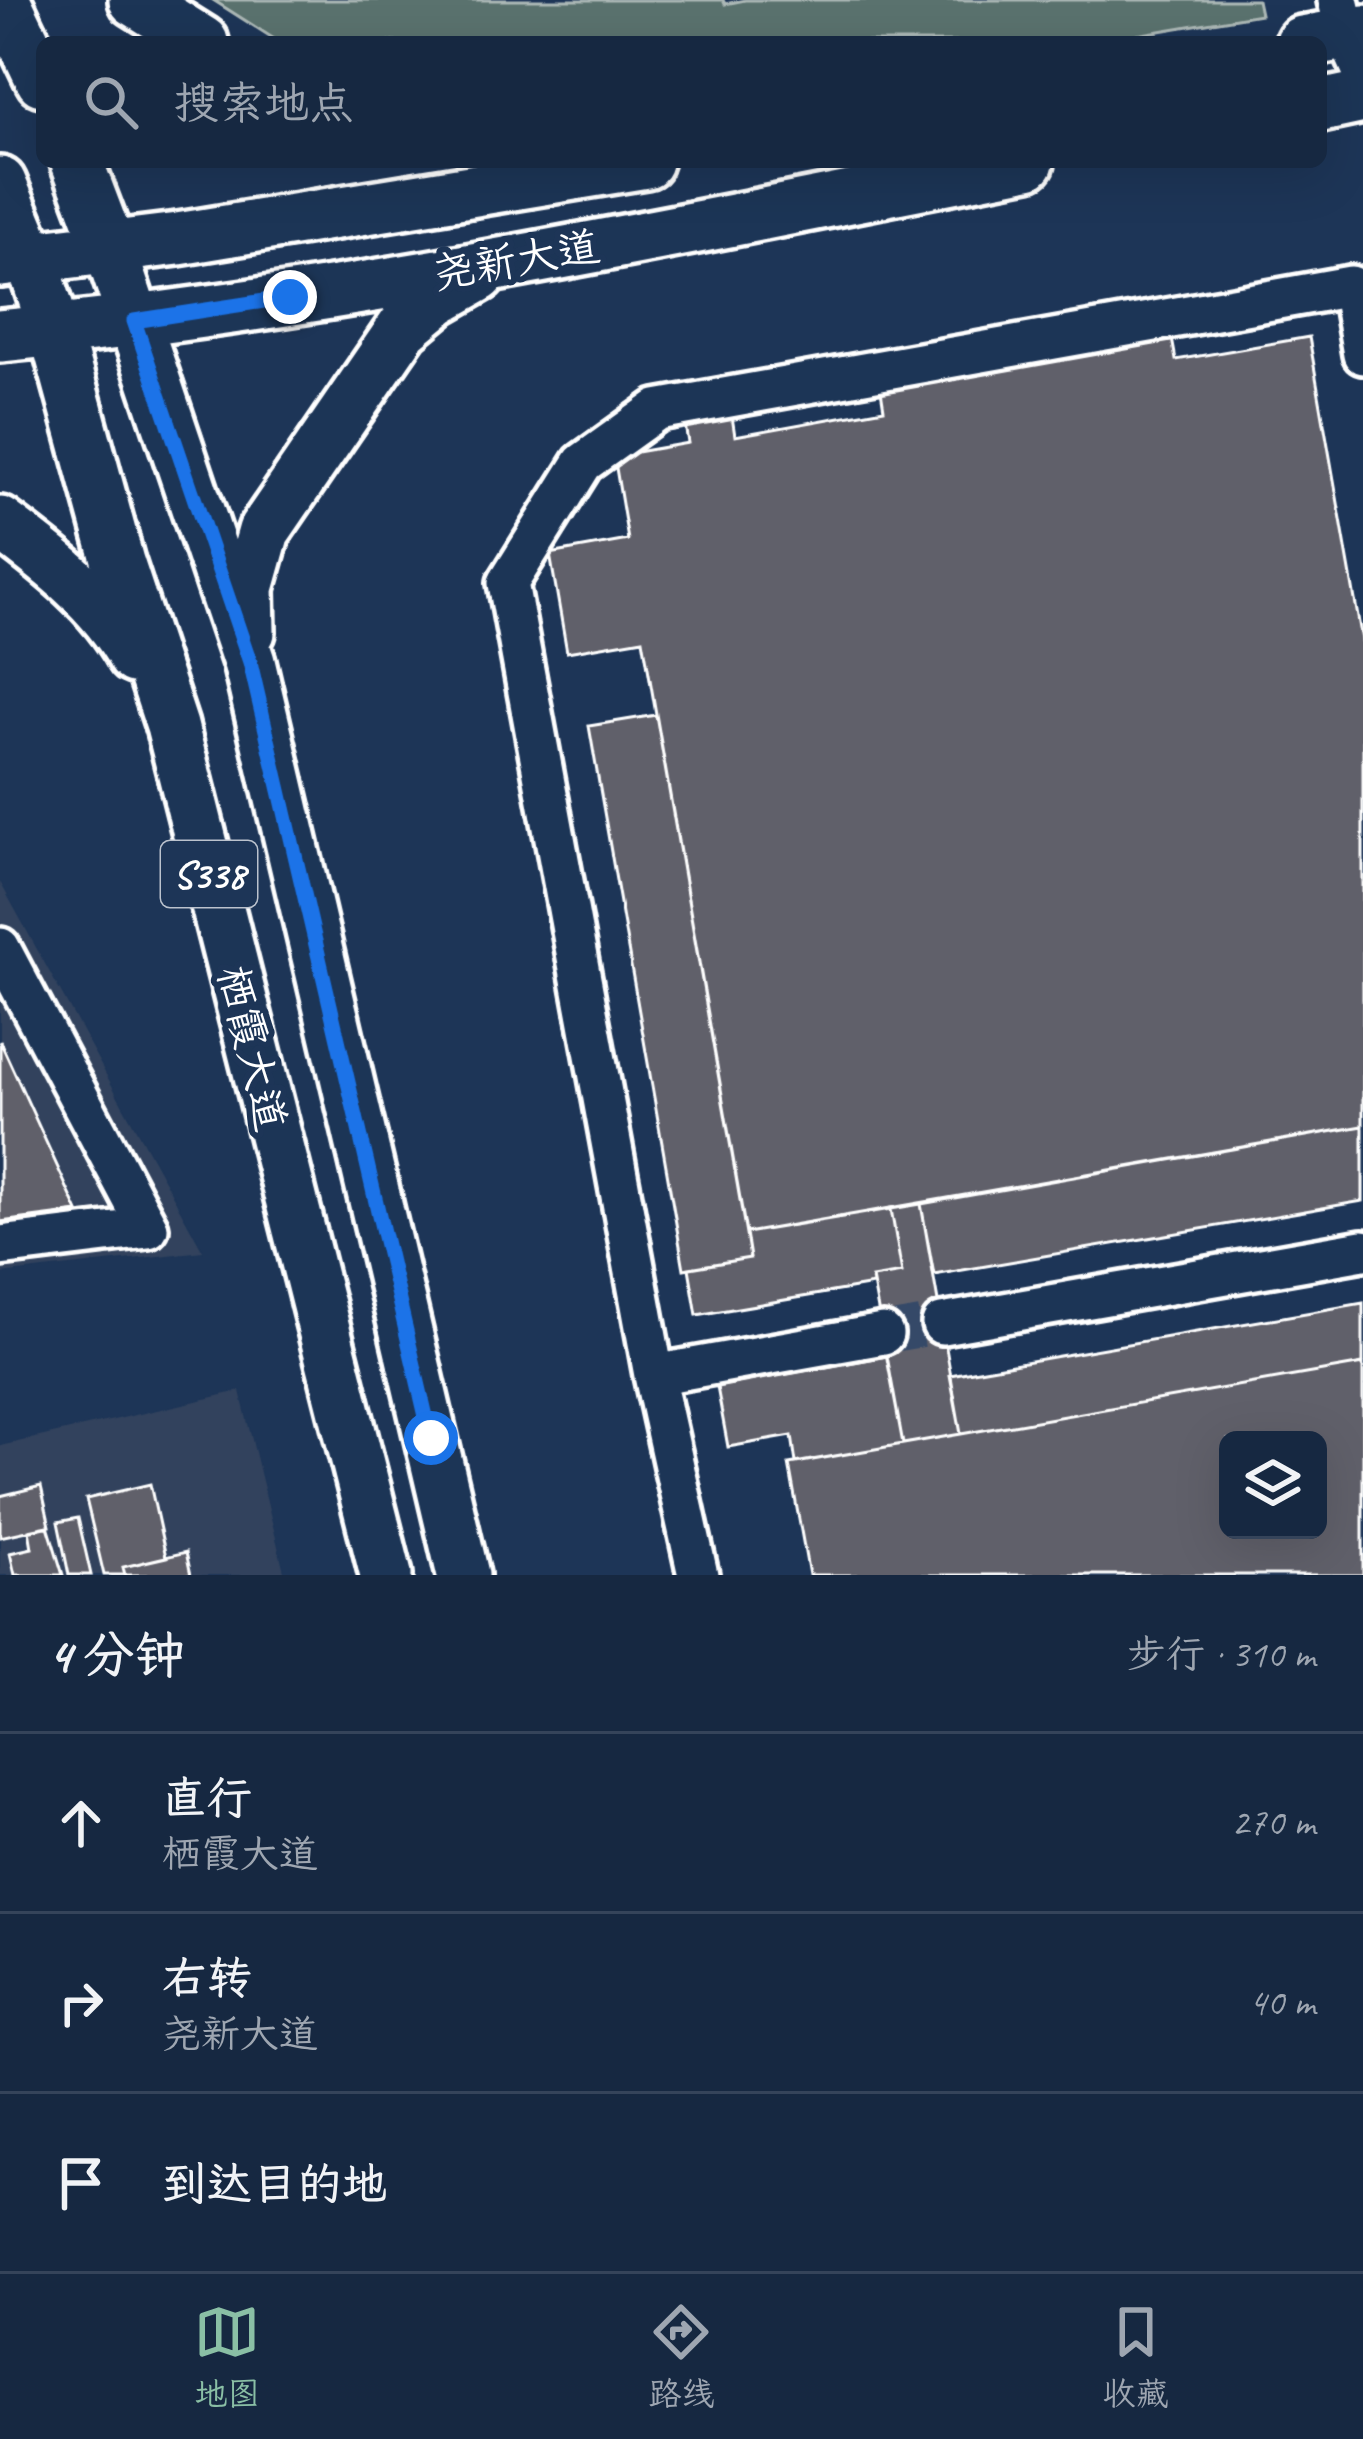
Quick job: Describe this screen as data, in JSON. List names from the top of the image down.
{
  "streets": {
    "main road": ["尧新大道", "S338", "栖霞大道"]
  },
  "crossings": [
    ["尧新大道", "栖霞大道"]
  ],
  "page": {
    "search": "搜索地点",
    "heading": ["4 分钟", "步行 · 310 m"],
    "list": [
      ["直行", "栖霞大道", "270 m"],
      ["右转", "尧新大道", "40 m"],
      "到达目的地"
    ],
    "nav": ["地图", "路线", "收藏"]
  }
}
